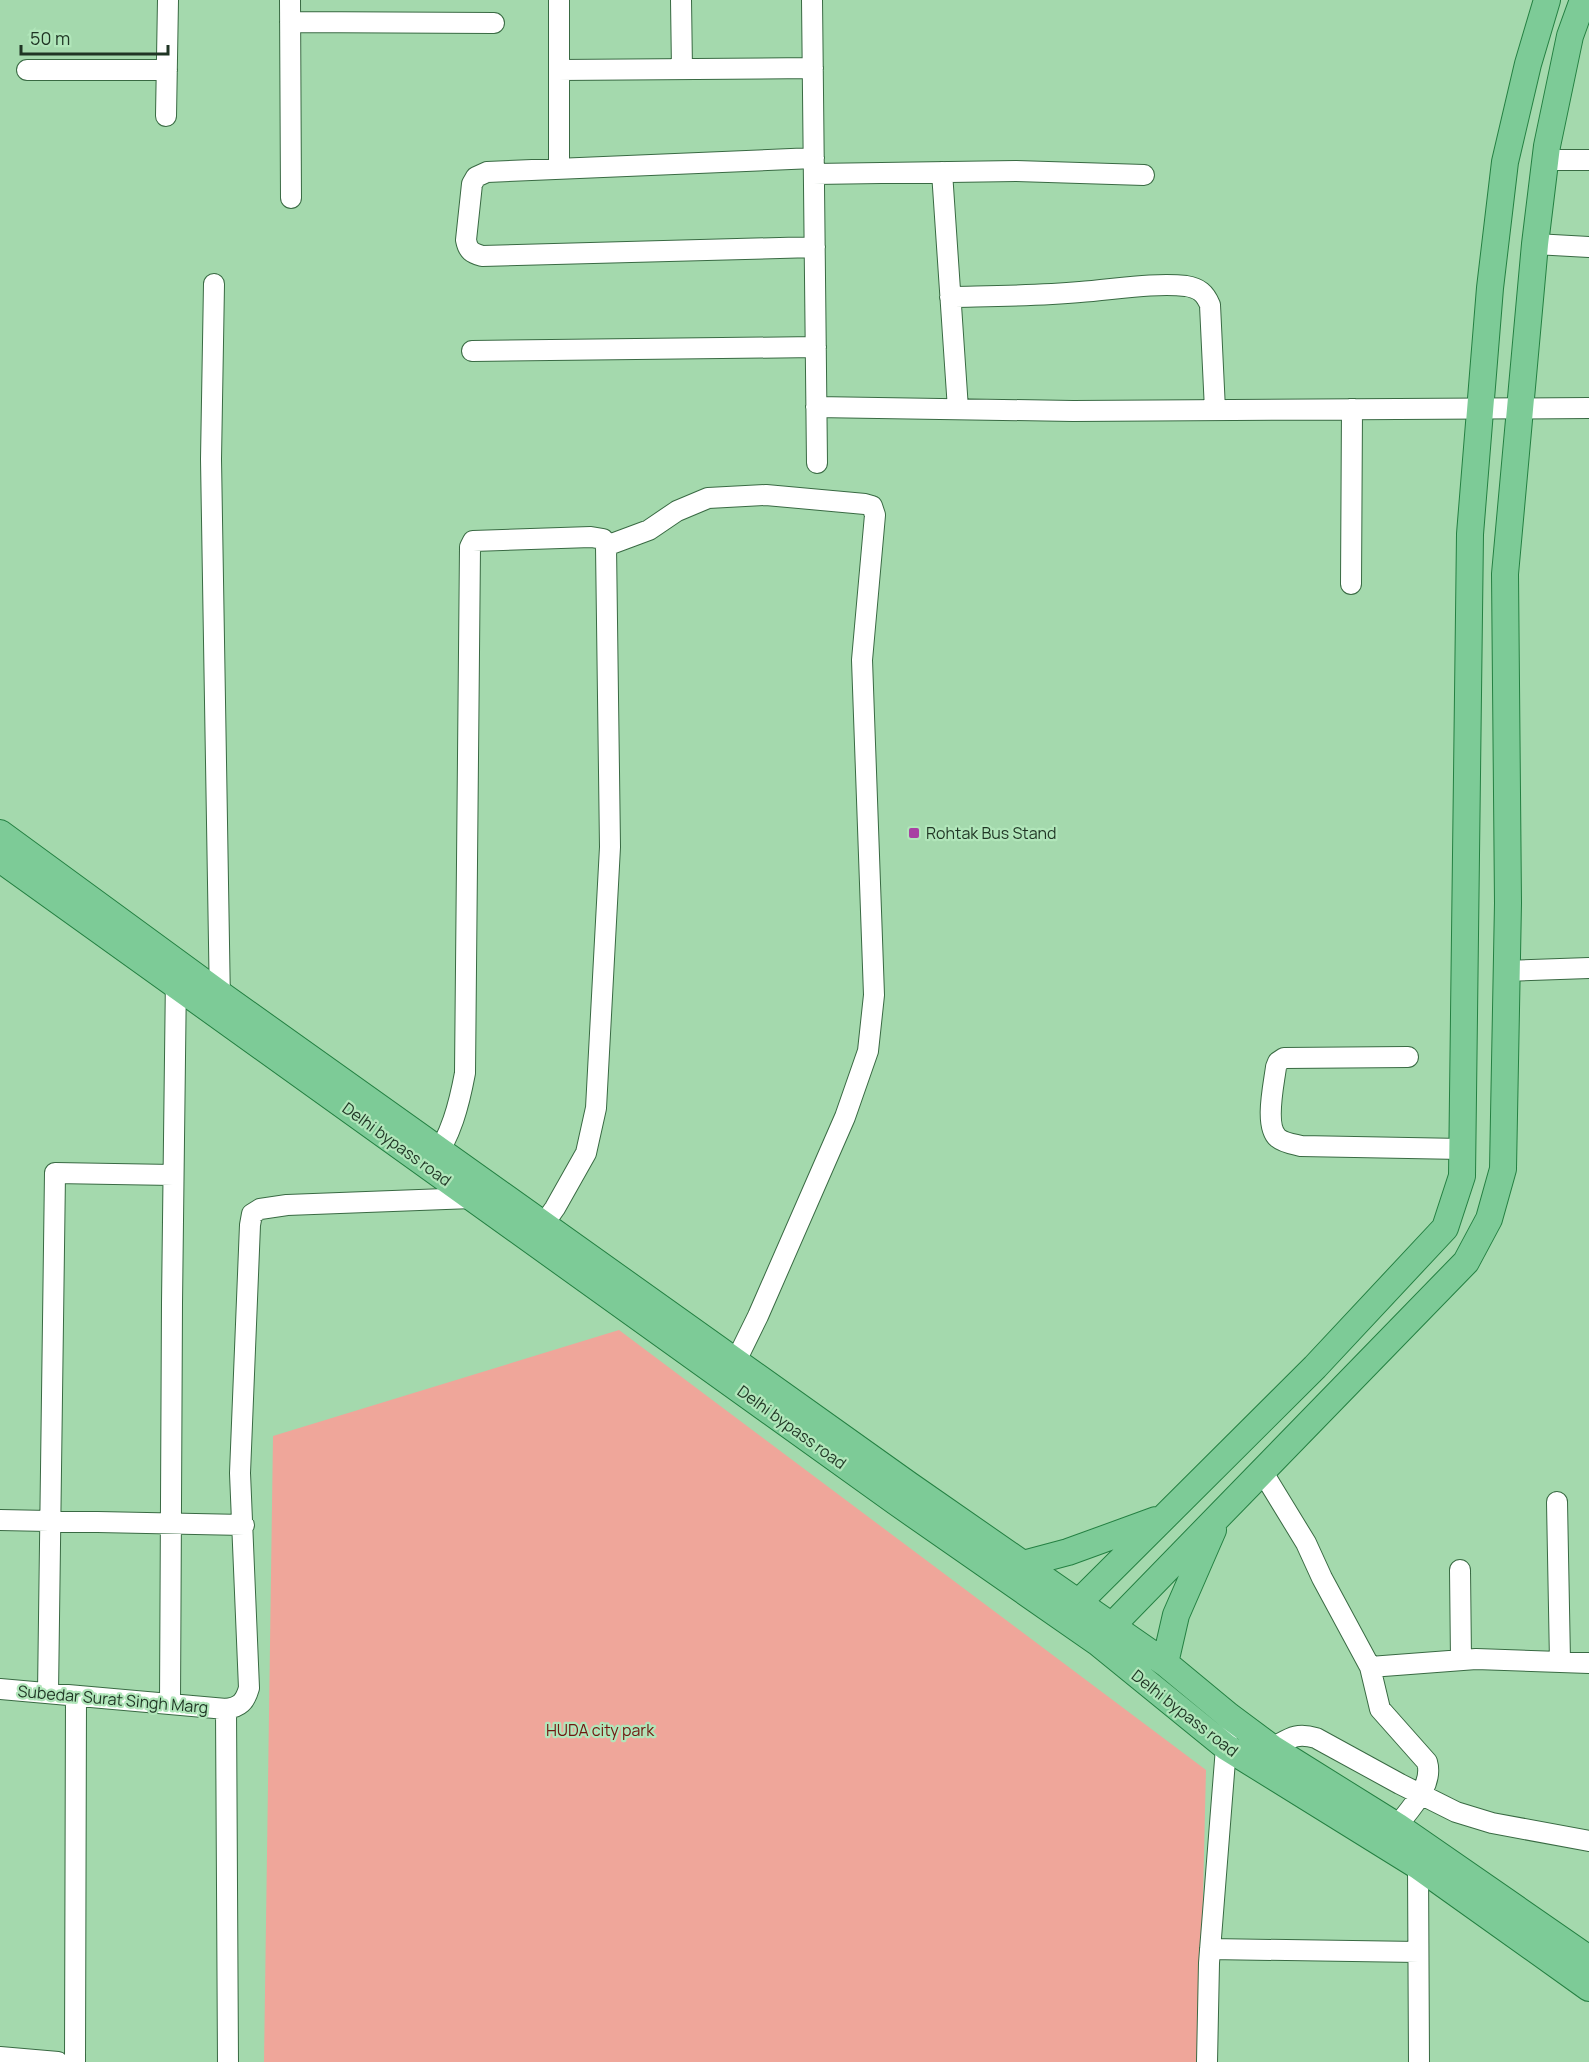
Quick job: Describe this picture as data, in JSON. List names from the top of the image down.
{
  "streets": {
    "main road": ["Delhi bypass road"],
    "street": ["Subedar Surat Singh Marg"]
  },
  "parks": ["HUDA city park"],
  "places": {
    "transit": ["Rohtak Bus Stand"]
  },
  "scale_bar": "50 m"
}
